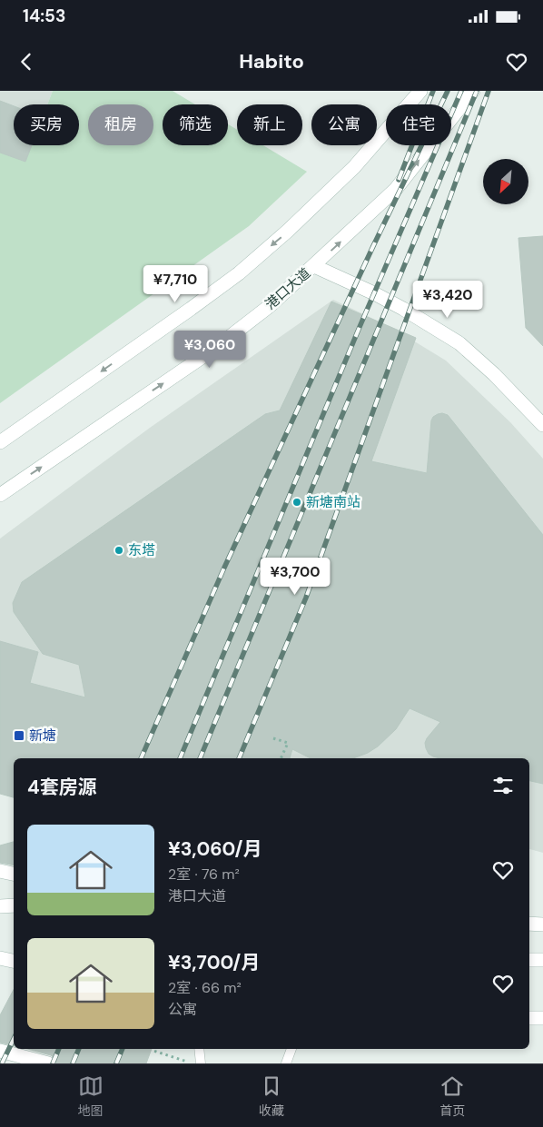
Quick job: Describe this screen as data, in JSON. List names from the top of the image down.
{
  "streets": {
    "street": ["港口大道"]
  },
  "places": {
    "other": ["新塘南站", "东塔"],
    "transit": ["新塘"]
  },
  "north": "bottom left",
  "page": {
    "status": "14:53",
    "header": "Habito",
    "chip": [
      "买房",
      "租房",
      "筛选",
      "新上",
      "公寓",
      "住宅"
    ],
    "price": [
      "¥7,710",
      "¥3,420",
      "¥3,060",
      "¥3,700"
    ],
    "heading": "4套房源",
    "list": [
      {
        "name": "¥3,060/月",
        "note": "2室 · 76 m² · 港口大道"
      },
      {
        "name": "¥3,700/月",
        "note": "2室 · 66 m² · 公寓"
      }
    ],
    "tabs": ["地图", "收藏", "首页"]
  }
}
